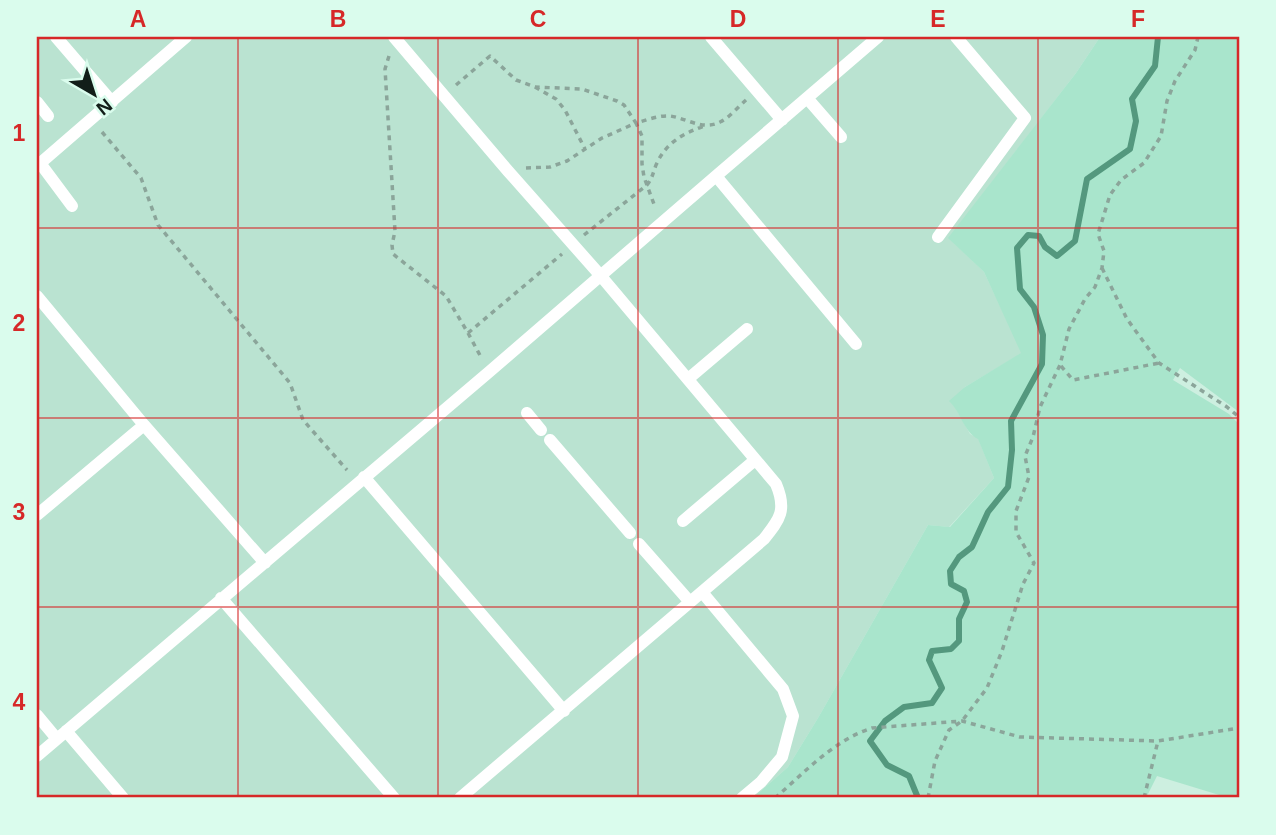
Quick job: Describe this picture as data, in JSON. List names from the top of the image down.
{
  "north": "bottom right",
  "grid": {
    "columns": [
      "A",
      "B",
      "C",
      "D",
      "E",
      "F"
    ],
    "rows": [
      "1",
      "2",
      "3",
      "4"
    ]
  }
}
